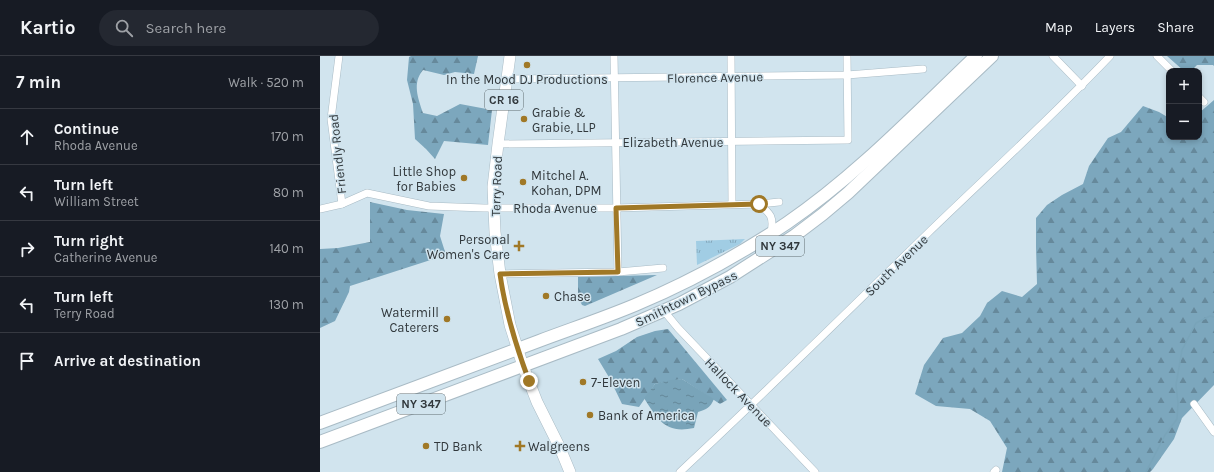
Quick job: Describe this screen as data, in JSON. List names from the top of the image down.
{
  "streets": {
    "highway": ["NY 347", "Smithtown Bypass"],
    "main road": ["CR 16", "Terry Road"],
    "street": [
      "Florence Avenue",
      "Elizabeth Avenue",
      "Friendly Road",
      "Rhoda Avenue",
      "South Avenue",
      "Hallock Avenue"
    ]
  },
  "crossings": [
    ["Florence Avenue", "Elizabeth Avenue"],
    ["Florence Avenue", "Terry Road"],
    ["Elizabeth Avenue", "Terry Road"],
    ["Friendly Road", "Rhoda Avenue"],
    ["Terry Road", "Rhoda Avenue"],
    ["Terry Road", "Smithtown Bypass"],
    ["South Avenue", "Hallock Avenue"],
    ["Smithtown Bypass", "Hallock Avenue"]
  ],
  "places": {
    "other": [
      "In the Mood DJ Productions",
      "Grabie & Grabie, LLP",
      "Little Shop for Babies",
      "Mitchel A. Kohan, DPM",
      "Chase",
      "Watermill Caterers",
      "7-Eleven",
      "Bank of America",
      "TD Bank"
    ],
    "health": ["Personal Women's Care", "Walgreens"]
  },
  "page": {
    "header": "Kartio",
    "search": "Search here",
    "nav": ["Map", "Layers", "Share"],
    "heading": ["7 min", "Walk · 520 m"],
    "map_buttons": ["+", "−"],
    "list": [
      ["Continue", "Rhoda Avenue", "170 m"],
      ["Turn left", "William Street", "80 m"],
      ["Turn right", "Catherine Avenue", "140 m"],
      ["Turn left", "Terry Road", "130 m"],
      "Arrive at destination"
    ]
  }
}
